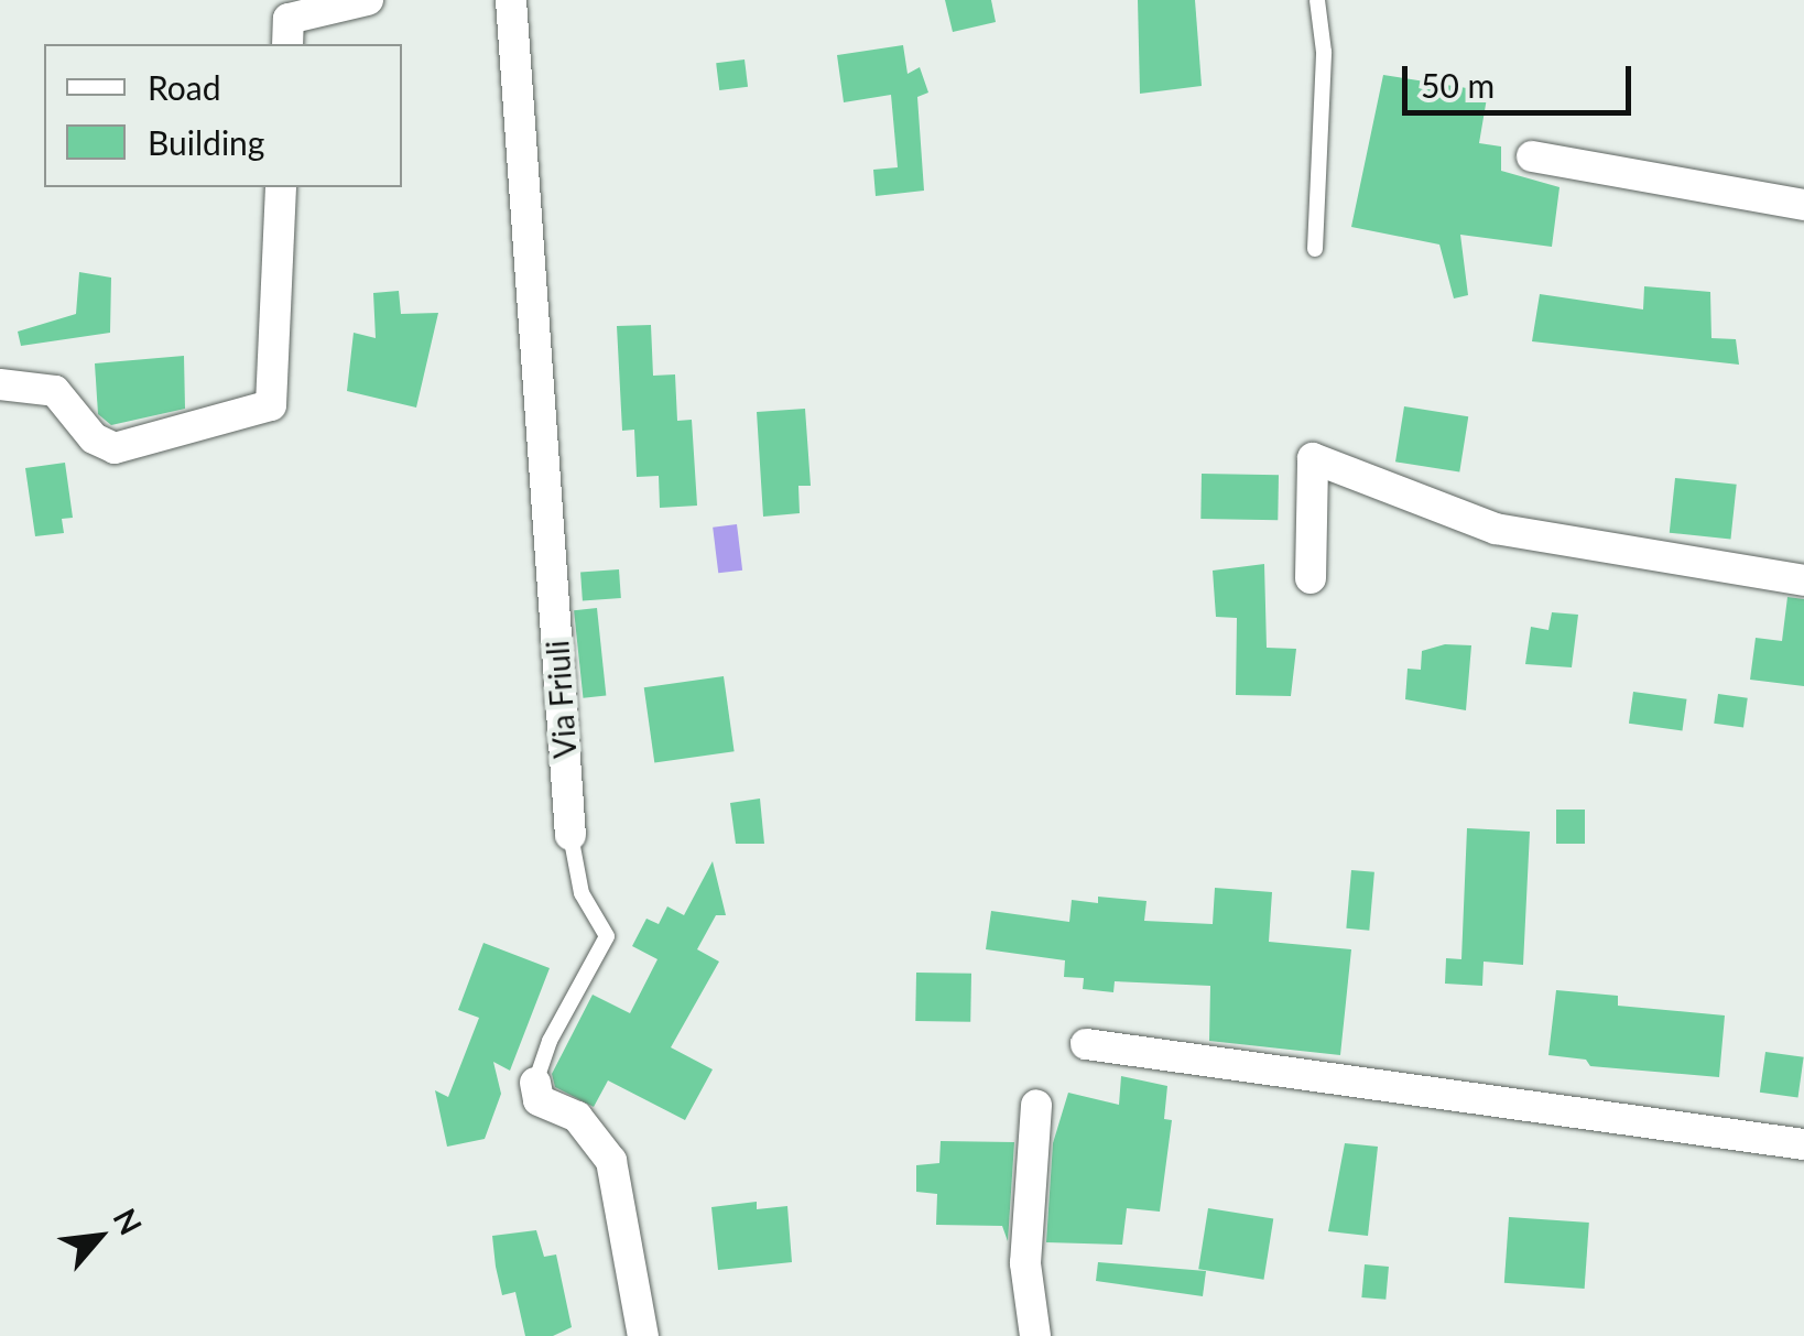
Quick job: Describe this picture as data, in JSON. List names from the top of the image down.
{
  "streets": {
    "street": ["Via Friuli"]
  },
  "legend": ["Road", "Building"],
  "scale_bar": "50 m",
  "north": "top right"
}
